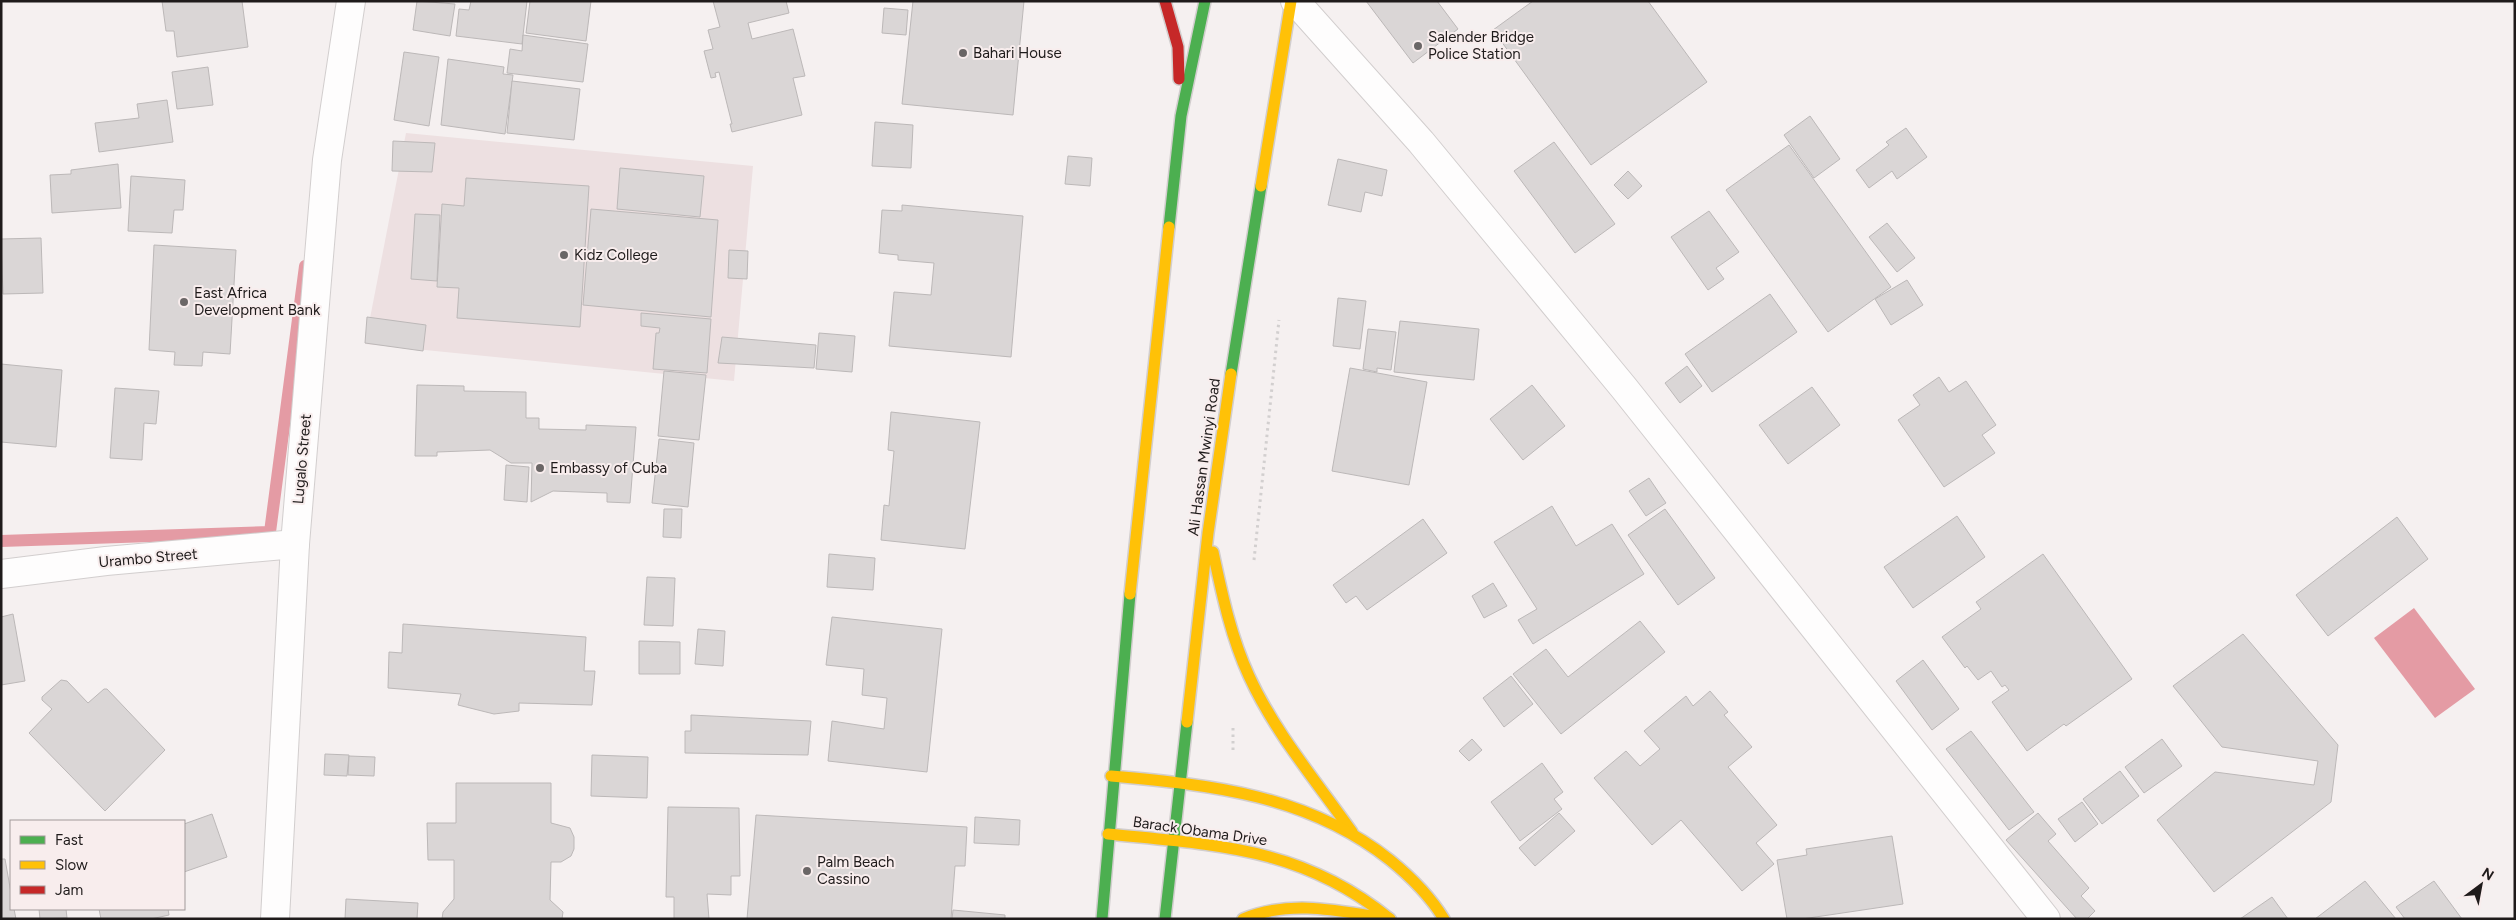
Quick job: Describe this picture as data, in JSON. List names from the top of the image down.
{
  "streets": {
    "main road": ["Ali Hassan Mwinyi Road", "Barack Obama Drive"],
    "street": ["Lugalo Street", "Urambo Street"]
  },
  "crossings": [
    ["Ali Hassan Mwinyi Road", "Barack Obama Drive"],
    ["Lugalo Street", "Urambo Street"]
  ],
  "places": [
    "Salender Bridge Police Station",
    "Bahari House",
    "Kidz College",
    "East Africa Development Bank",
    "Embassy of Cuba",
    "Palm Beach Cassino"
  ],
  "legend": ["Fast", "Slow", "Jam"],
  "north": "top right"
}
